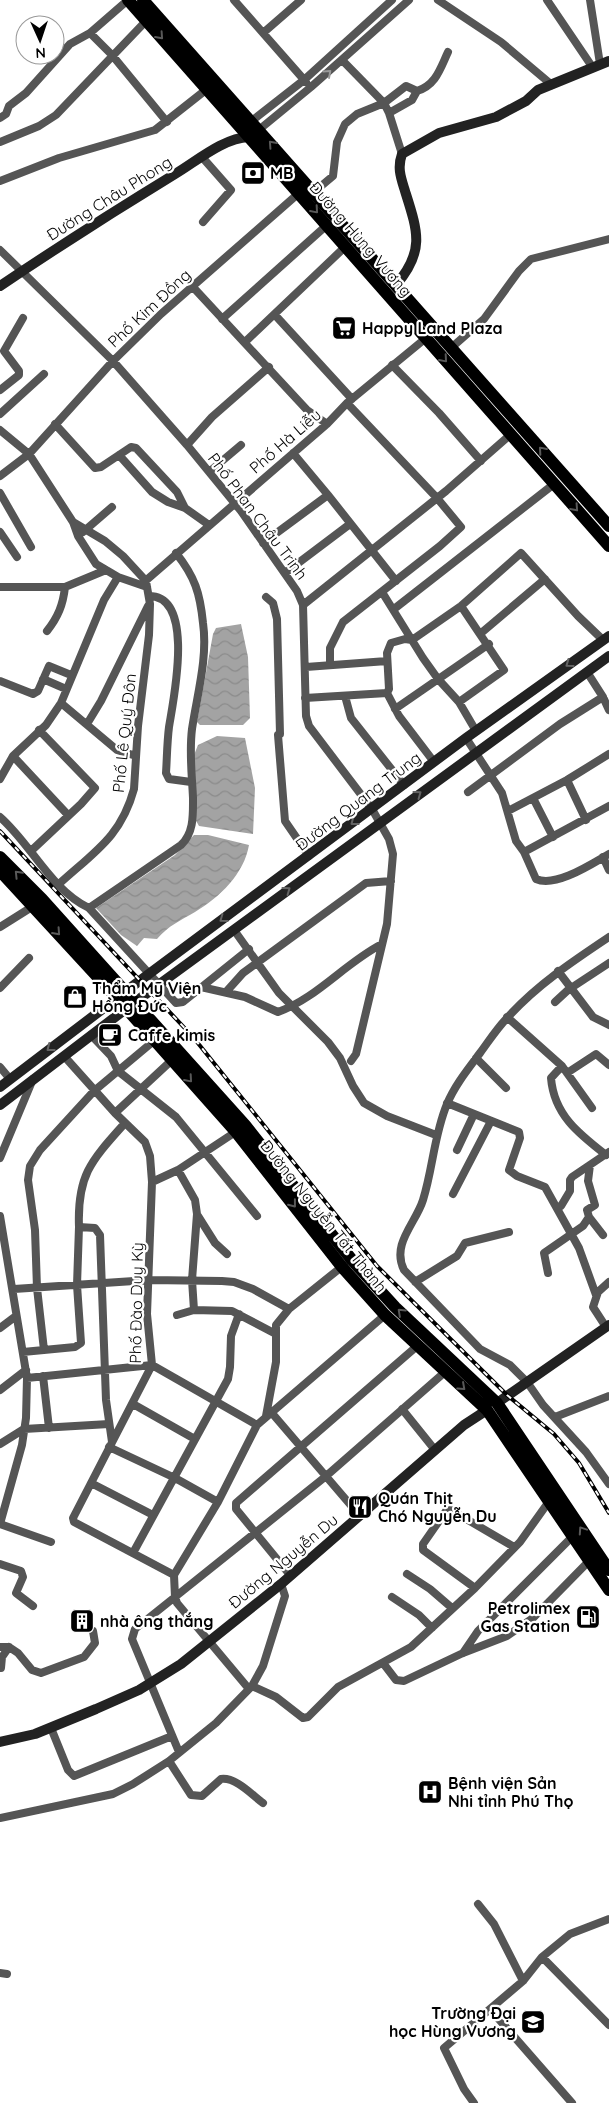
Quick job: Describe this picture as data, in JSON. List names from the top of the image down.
{
  "streets": {
    "main road": [
      "Đường Châu Phong",
      "Đường Hùng Vương",
      "Đường Quang Trung",
      "Đường Nguyễn Tất Thành",
      "Đường Nguyễn Du"
    ],
    "street": [
      "Phố Kim Đồng",
      "Phố Hà Liễu",
      "Phố Phan Châu Trinh",
      "Phố Lê Quý Đôn",
      "Phố Đào Duy Kỳ"
    ]
  },
  "crossings": [
    ["Đường Châu Phong", "Đường Hùng Vương"],
    ["Đường Châu Phong", "Phố Phan Châu Trinh"],
    ["Đường Hùng Vương", "Phố Kim Đồng"],
    ["Đường Hùng Vương", "Phố Hà Liễu"],
    ["Phố Kim Đồng", "Phố Phan Châu Trinh"],
    ["Phố Hà Liễu", "Phố Phan Châu Trinh"],
    ["Phố Hà Liễu", "Phố Lê Quý Đôn"],
    ["Phố Phan Châu Trinh", "Đường Quang Trung"],
    ["Đường Quang Trung", "Đường Nguyễn Tất Thành"],
    ["Đường Quang Trung", "Phố Đào Duy Kỳ"],
    ["Đường Nguyễn Tất Thành", "Đường Nguyễn Du"]
  ],
  "places": {
    "bank": ["MB"],
    "supermarket": ["Happy Land Plaza"],
    "shop": ["Thẩm Mỹ Viện Hồng Đức"],
    "cafe": ["Caffe kimis"],
    "restaurant": ["Quán Thịt Chó Nguyễn Du"],
    "fuel station": ["Petrolimex Gas Station"],
    "building": ["nhà ông thắng"],
    "hospital": ["Bệnh viện Sản Nhi tỉnh Phú Thọ"],
    "school or university": ["Trường Đại học Hùng Vương"]
  },
  "north": "bottom"
}
